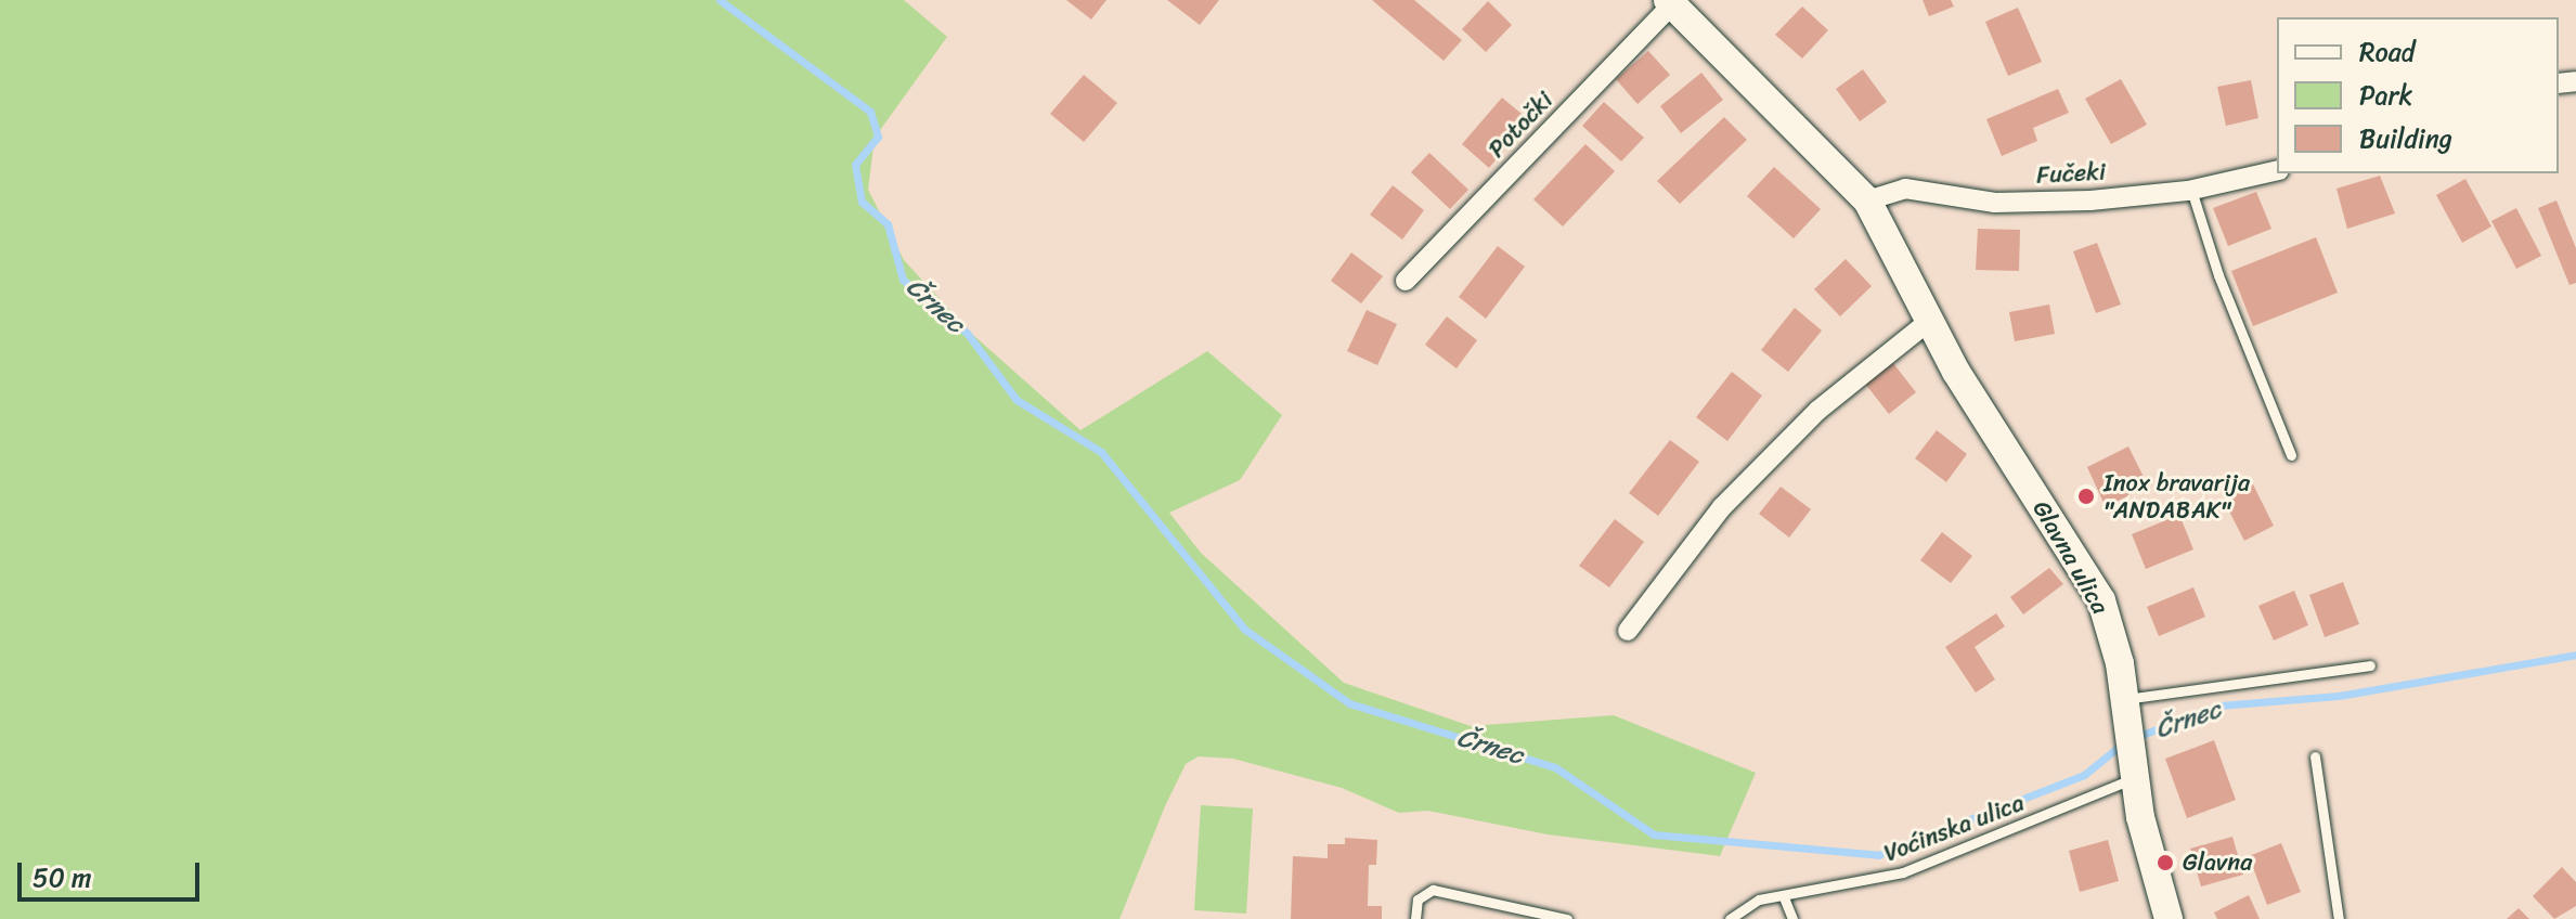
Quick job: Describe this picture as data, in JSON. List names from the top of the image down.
{
  "streets": {
    "street": ["Potočki", "Fučeki", "Glavna ulica"],
    "lane": ["Voćinska ulica"]
  },
  "crossings": [
    ["Potočki", "Glavna ulica"],
    ["Fučeki", "Glavna ulica"],
    ["Glavna ulica", "Voćinska ulica"]
  ],
  "water": ["Črnec"],
  "places": ["Inox bravarija \"ANDABAK\"", "Glavna"],
  "legend": ["Road", "Park", "Building"],
  "scale_bar": "50 m"
}
